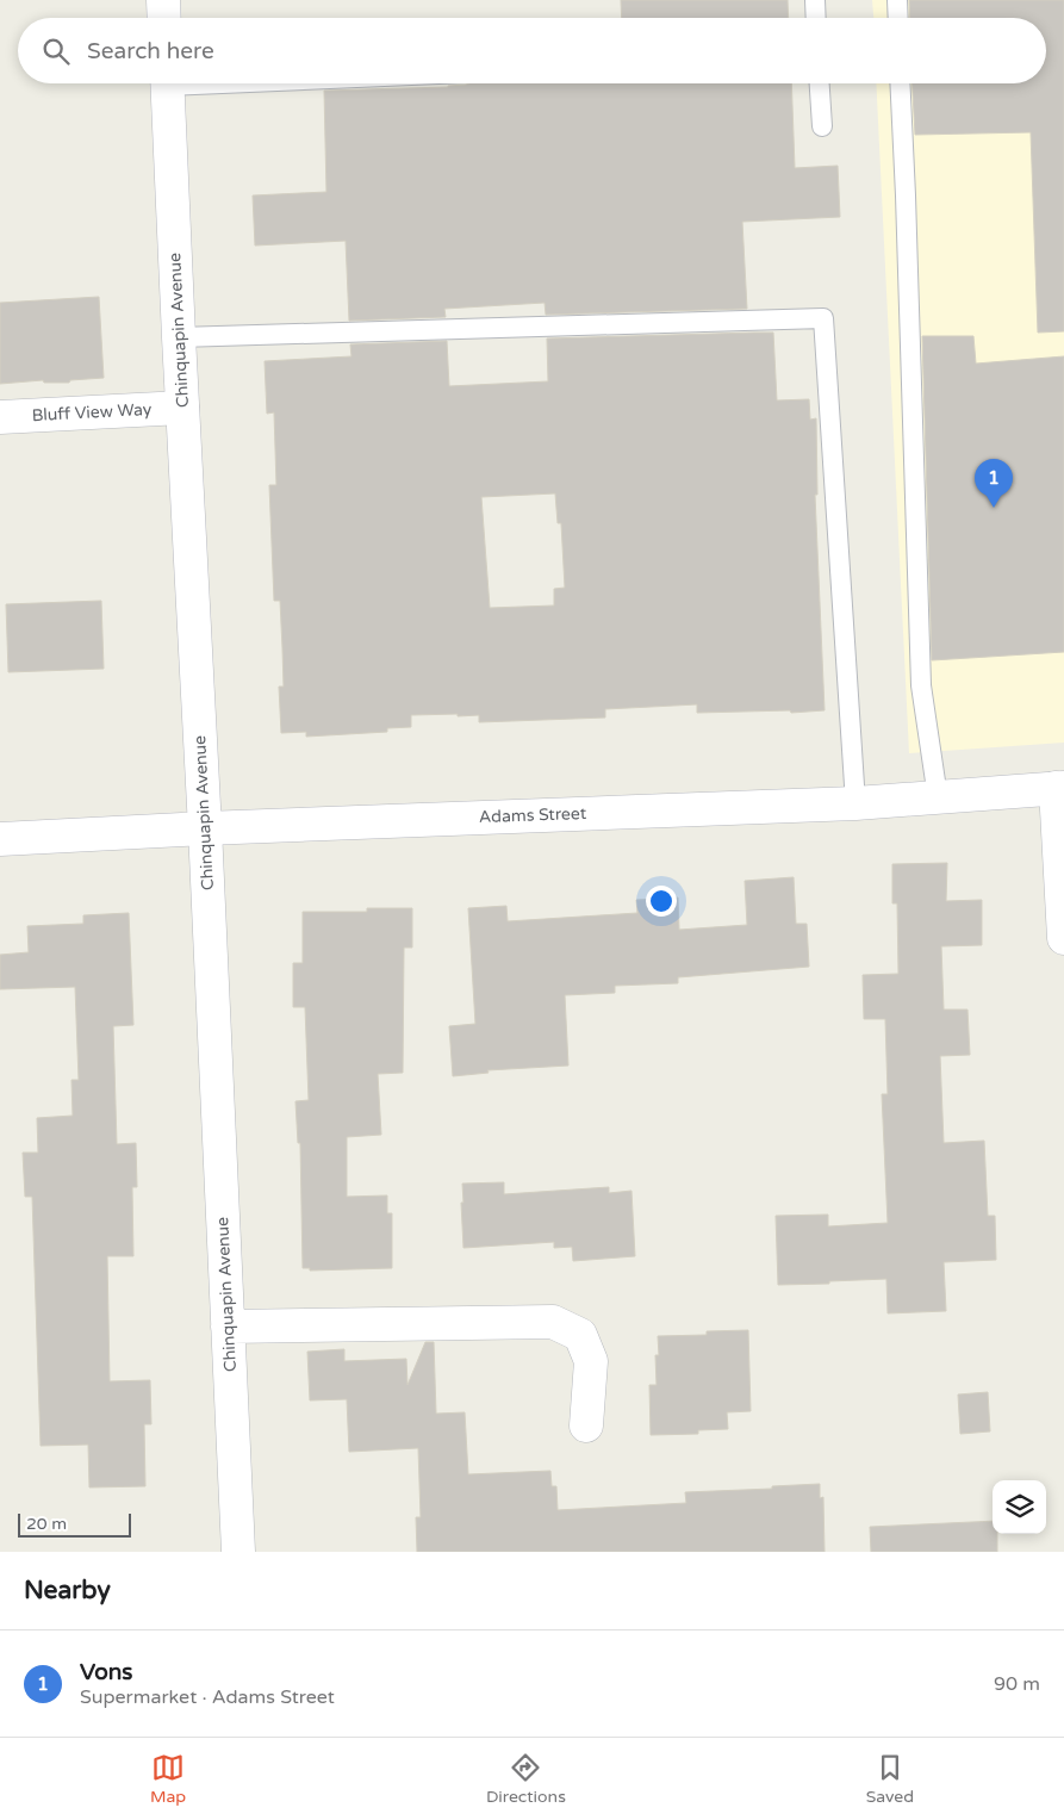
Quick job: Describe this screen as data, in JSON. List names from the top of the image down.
{
  "streets": {
    "street": ["Chinquapin Avenue", "Bluff View Way", "Adams Street"]
  },
  "crossings": [
    ["Chinquapin Avenue", "Bluff View Way"],
    ["Chinquapin Avenue", "Adams Street"]
  ],
  "scale_bar": "20 m",
  "page": {
    "search": "Search here",
    "pins": "1",
    "scale": "20 m",
    "heading": "Nearby",
    "list": [
      {
        "mark": "1",
        "name": "Vons",
        "note": "Supermarket · Adams Street",
        "value": "90 m"
      }
    ],
    "nav": ["Map", "Directions", "Saved"]
  }
}
